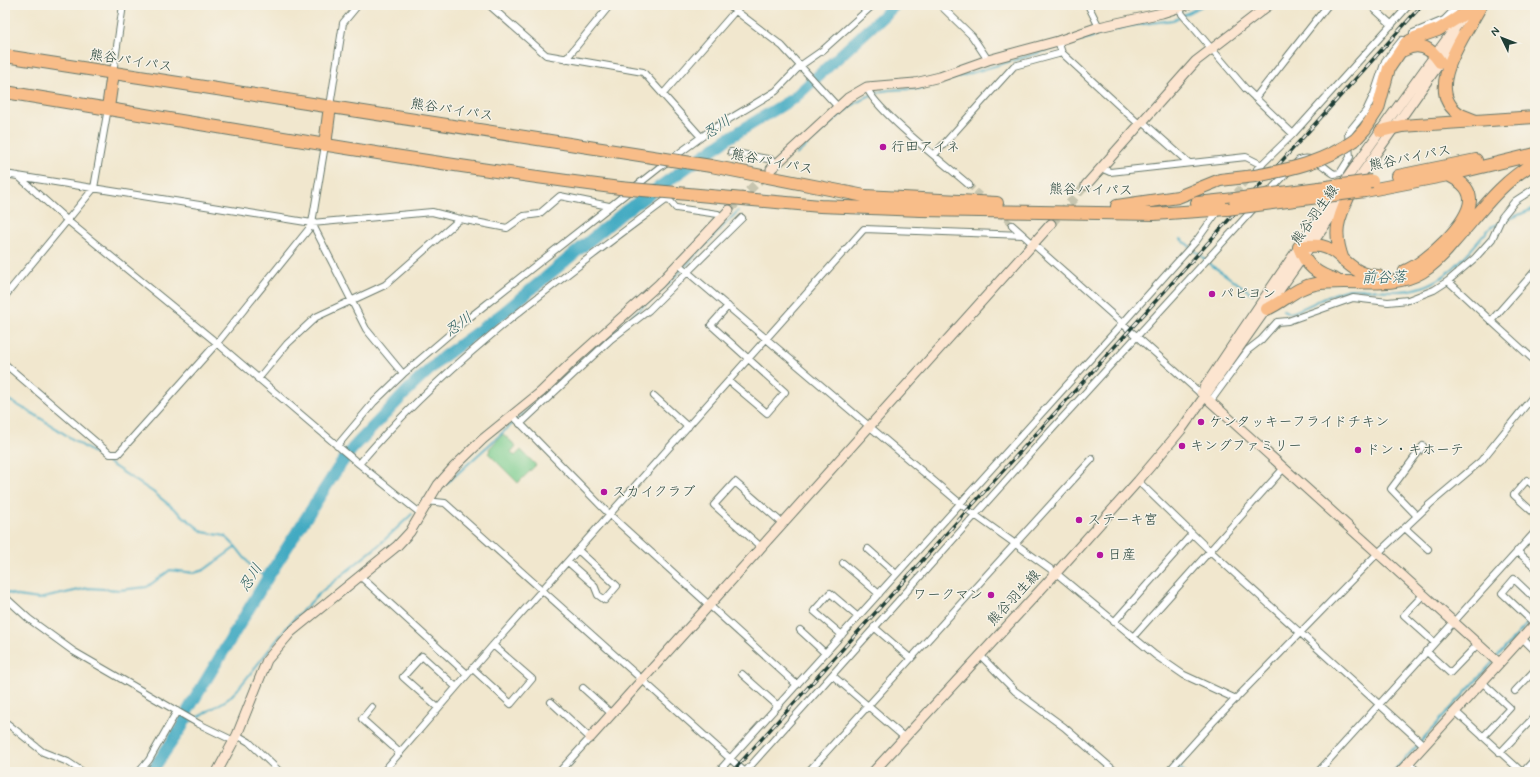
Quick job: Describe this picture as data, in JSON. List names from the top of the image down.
{
  "streets": {
    "highway": ["熊谷バイパス"],
    "street": ["熊谷羽生線"]
  },
  "water": ["忍川", "前谷落"],
  "places": [
    "行田アイネ",
    "パピヨン",
    "ケンタッキーフライドチキン",
    "キングファミリー",
    "ドン・キホーテ",
    "スカイクラブ",
    "ステーキ宮",
    "日産",
    "ワークマン"
  ],
  "north": "top left"
}
